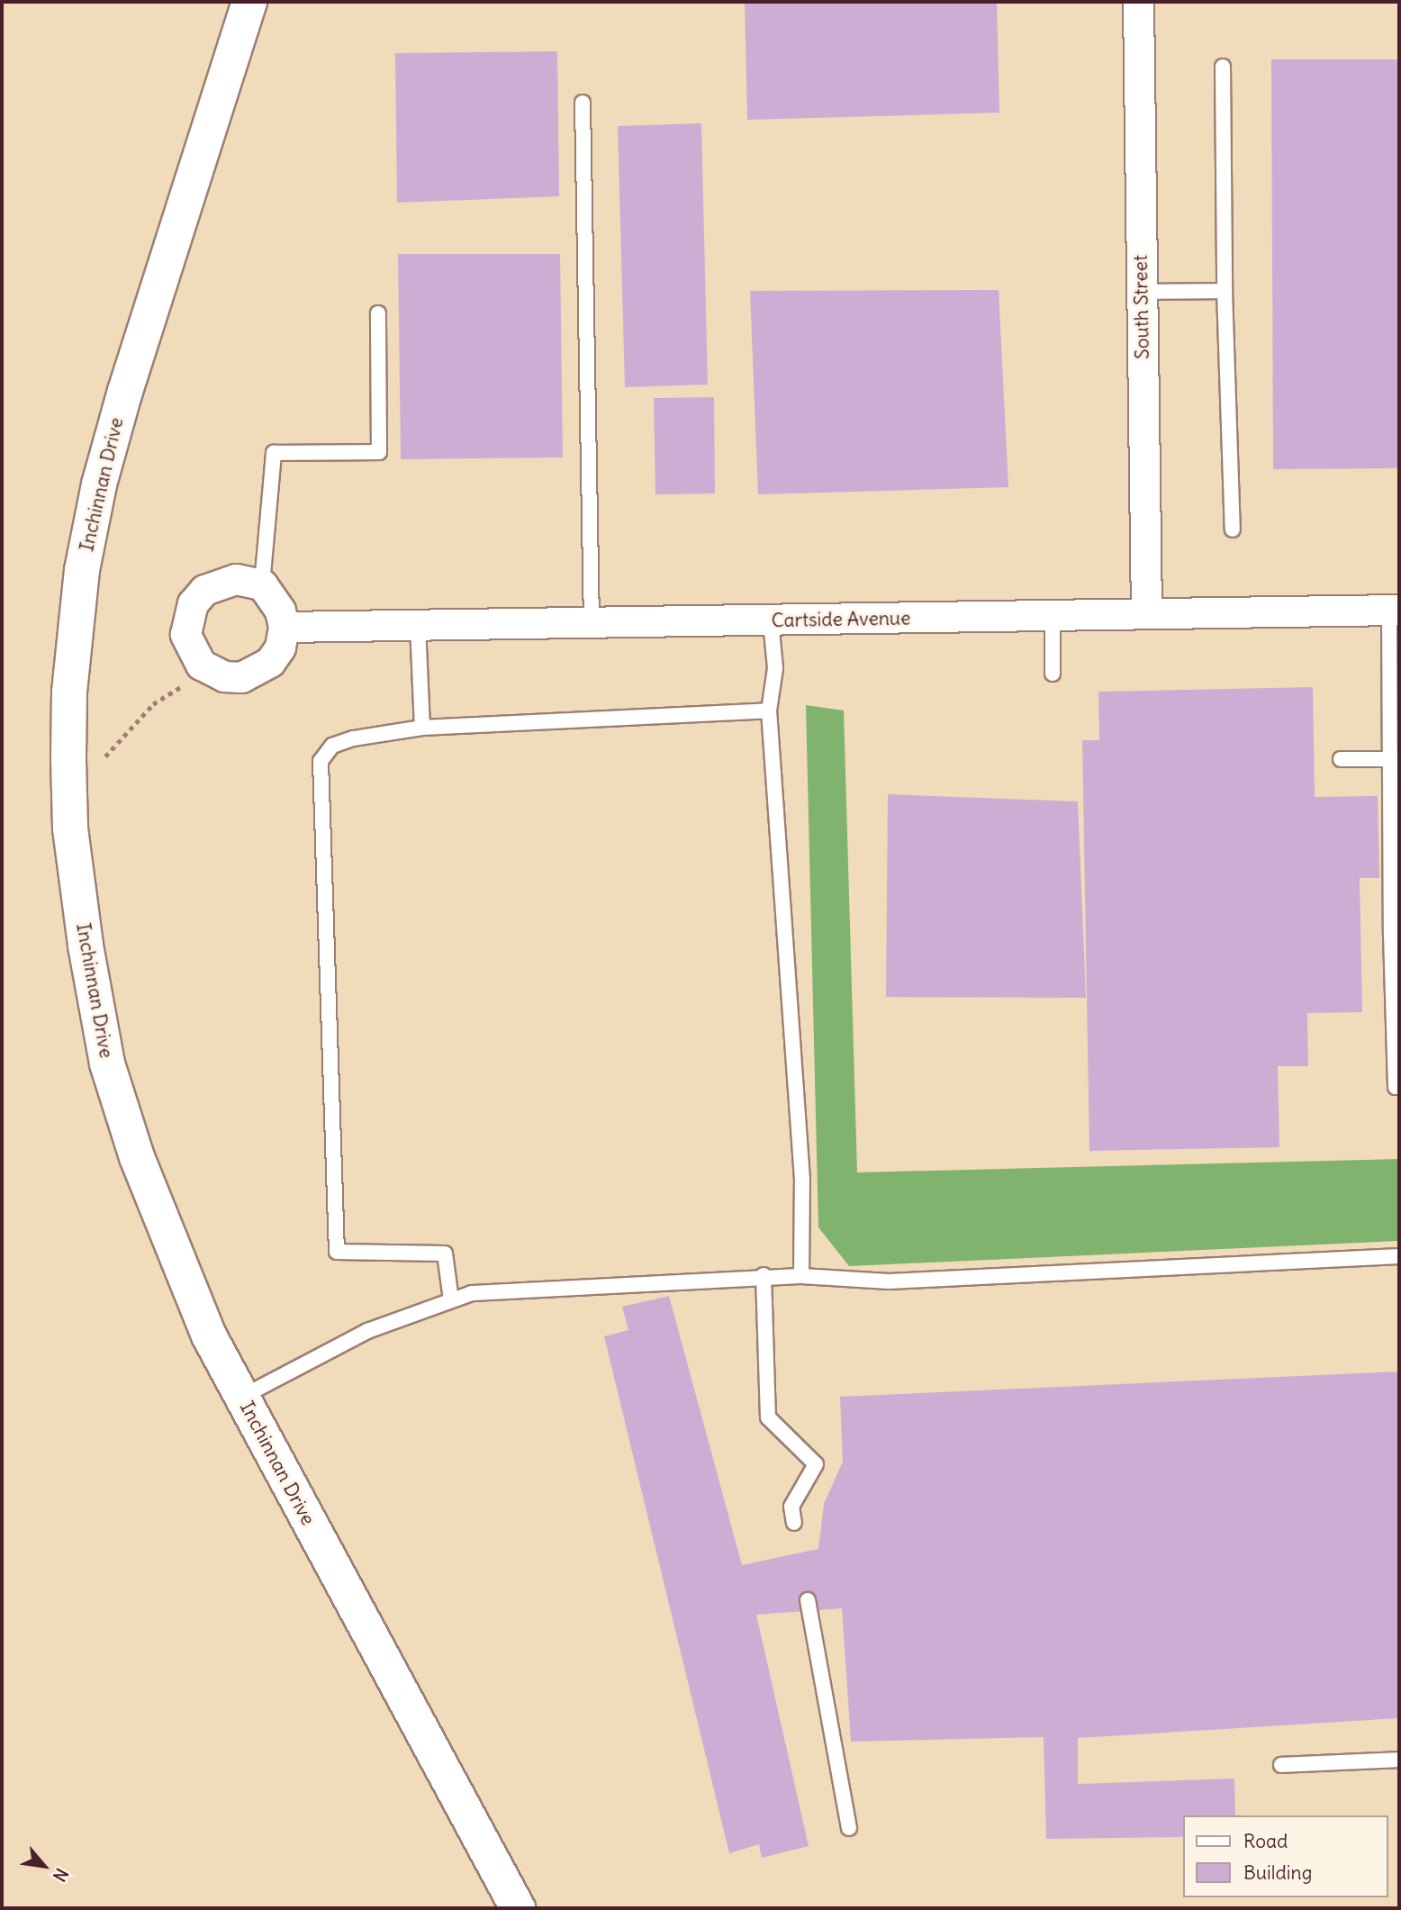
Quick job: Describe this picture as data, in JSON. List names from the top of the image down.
{
  "streets": {
    "street": ["South Street", "Inchinnan Drive", "Cartside Avenue"]
  },
  "crossings": [
    ["South Street", "Cartside Avenue"]
  ],
  "legend": ["Road", "Building"],
  "north": "bottom right"
}
